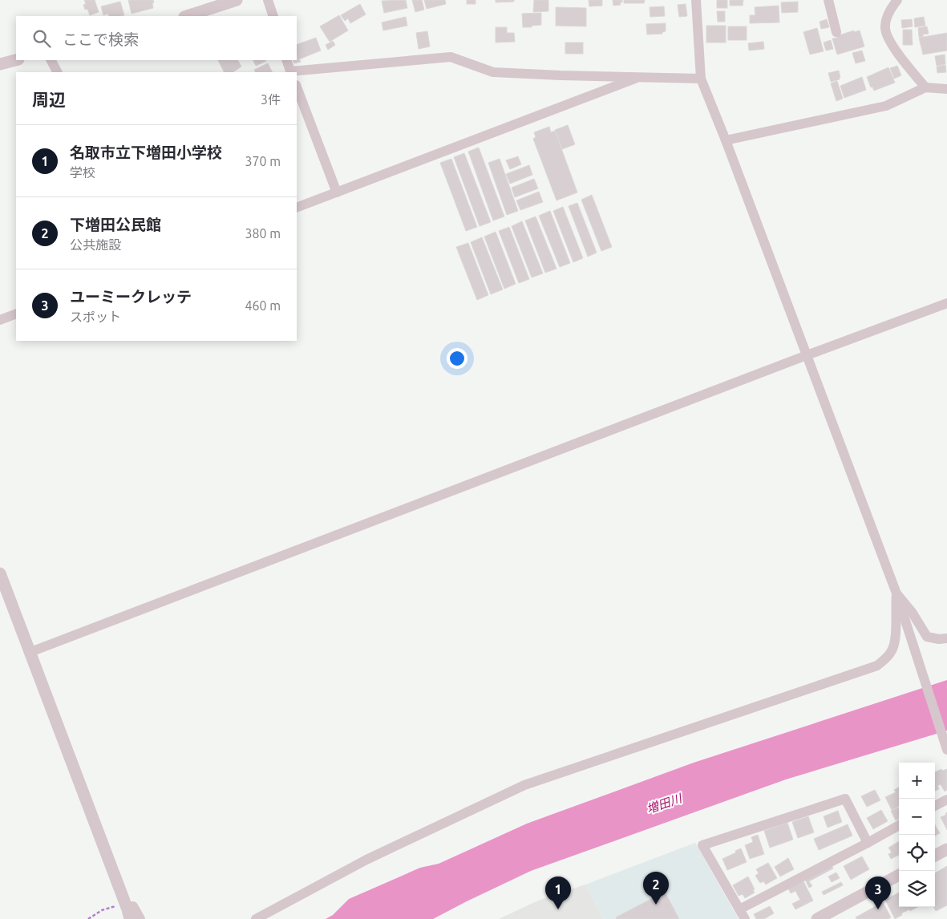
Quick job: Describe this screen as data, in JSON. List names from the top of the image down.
{
  "water": ["増田川"],
  "page": {
    "search": "ここで検索",
    "heading": ["周辺", "3件"],
    "list": [
      {
        "mark": "1",
        "name": "名取市立下増田小学校",
        "note": "学校",
        "value": "370 m"
      },
      {
        "mark": "2",
        "name": "下増田公民館",
        "note": "公共施設",
        "value": "380 m"
      },
      {
        "mark": "3",
        "name": "ユーミークレッテ",
        "note": "スポット",
        "value": "460 m"
      }
    ],
    "map_buttons": ["+", "−"],
    "pins": ["2", "1", "3"]
  }
}
